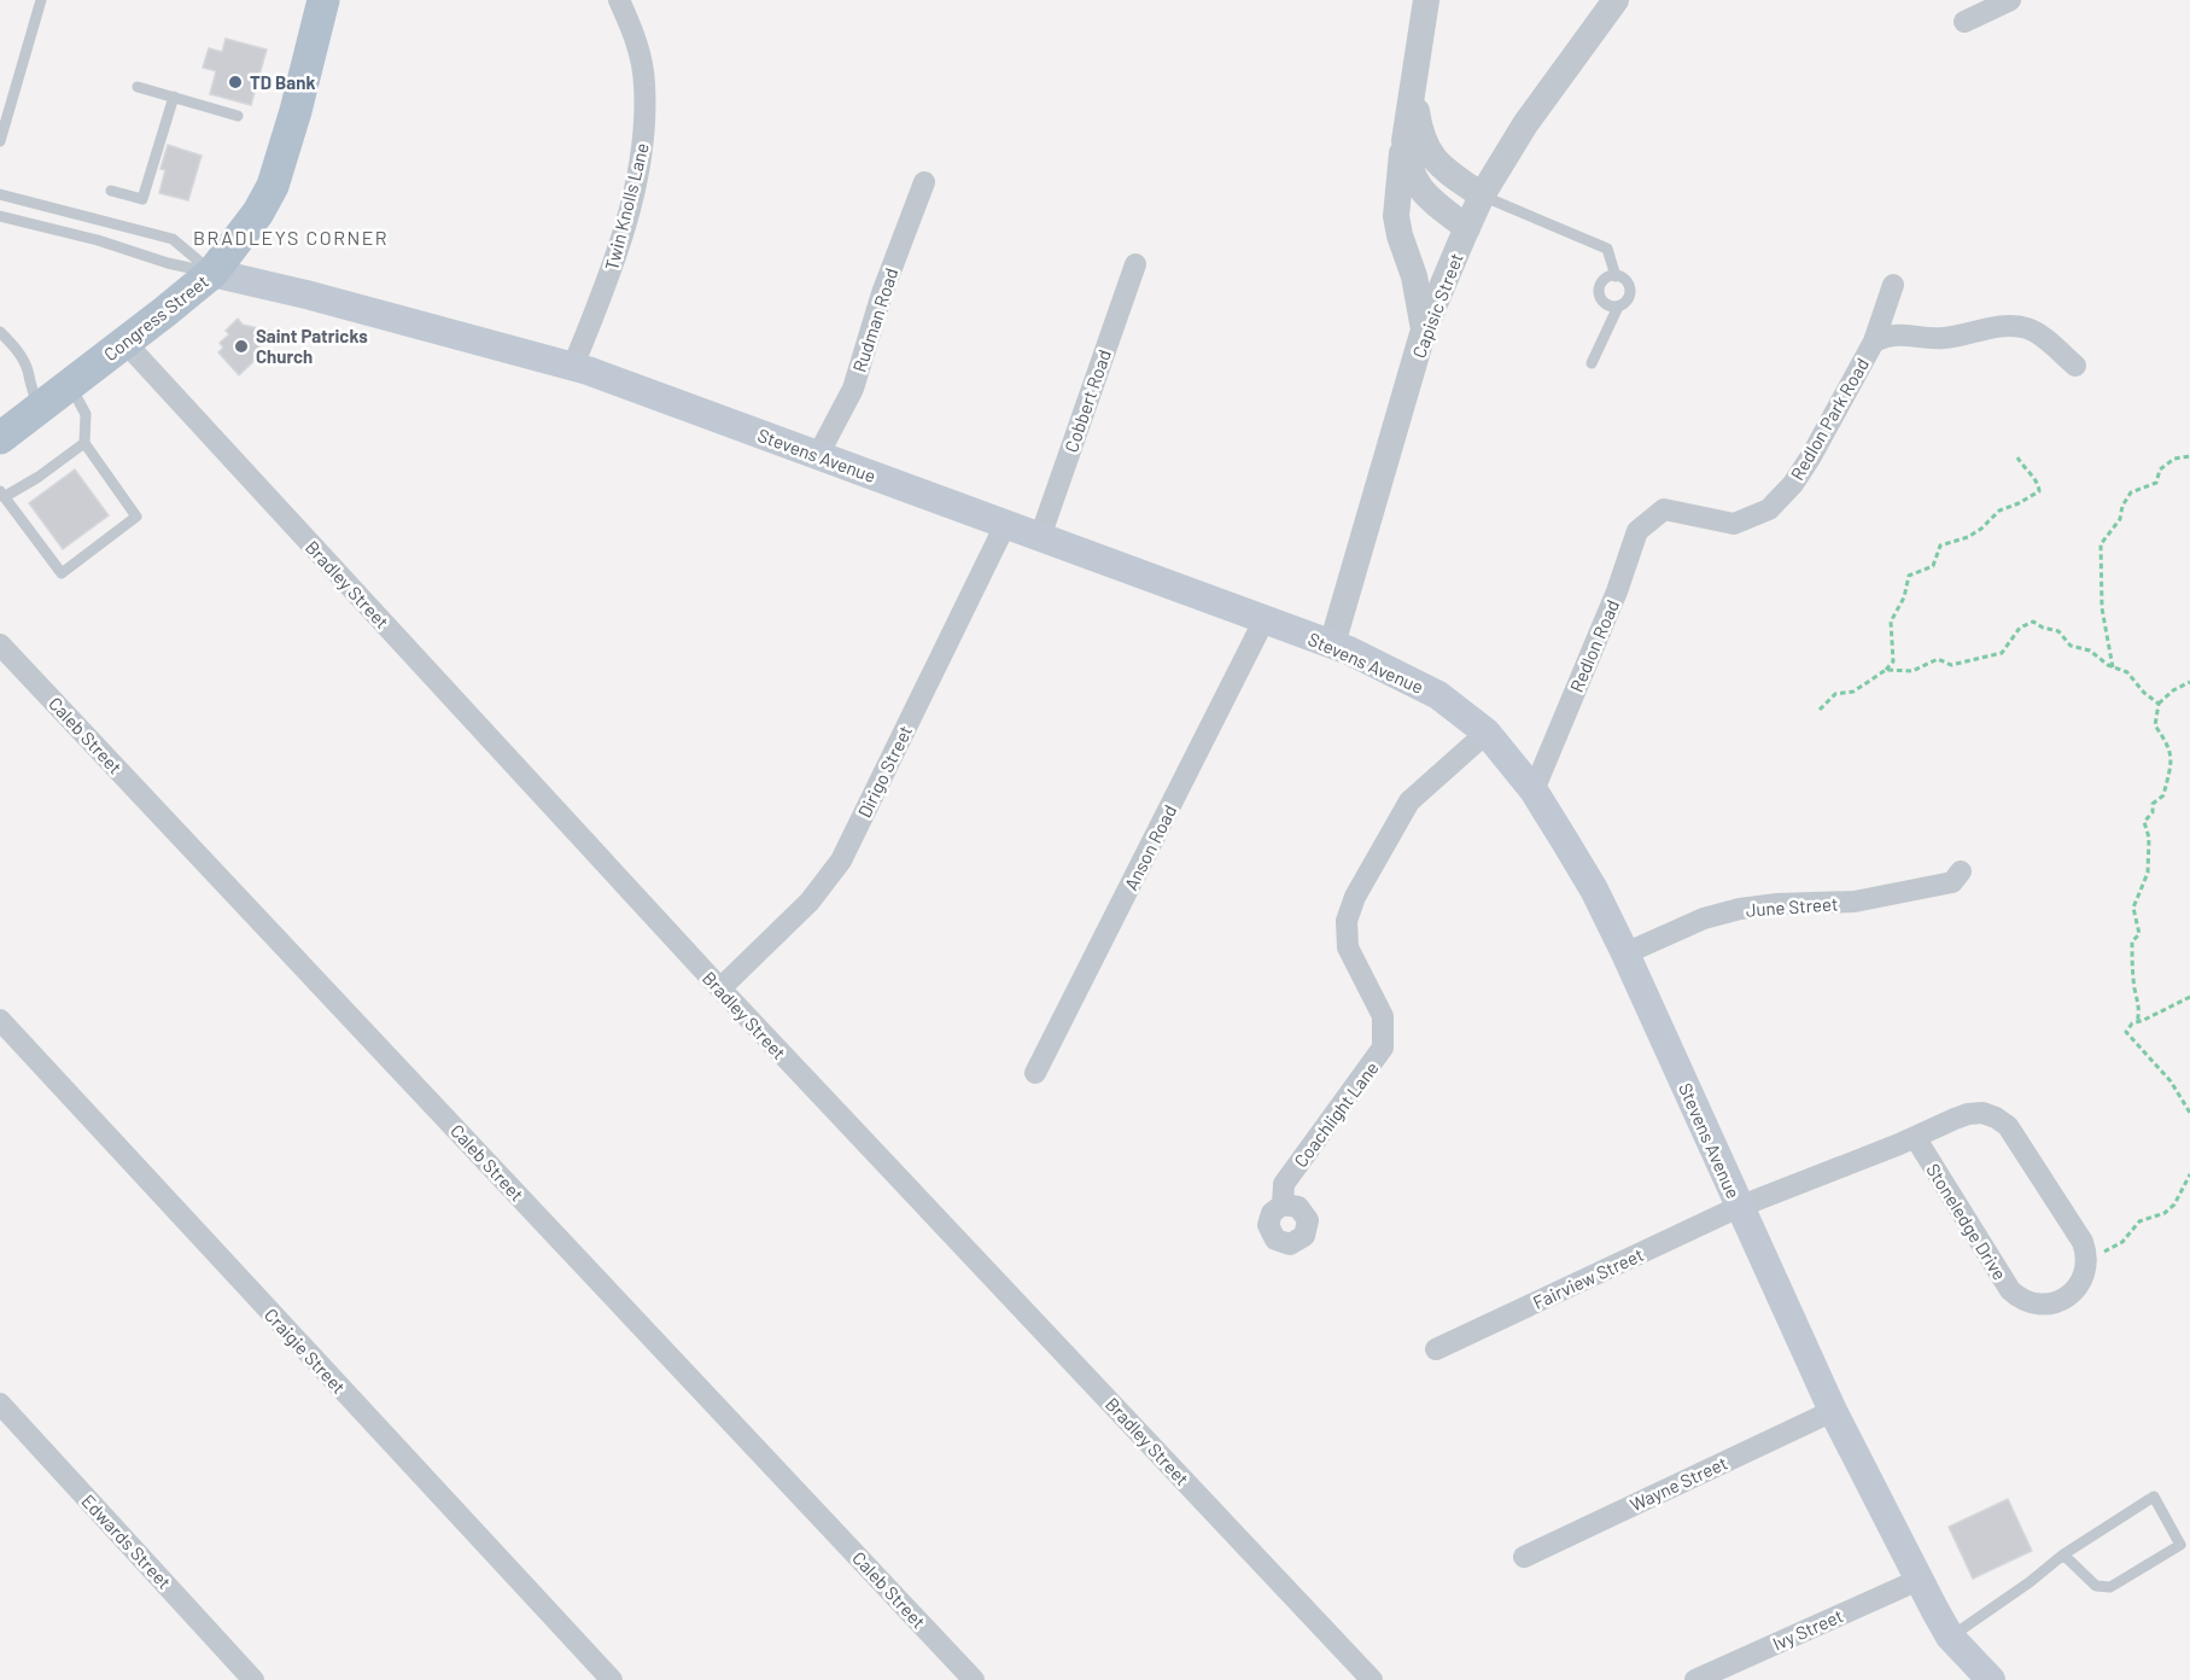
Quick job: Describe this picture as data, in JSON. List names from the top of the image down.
{
  "streets": {
    "main road": ["Congress Street", "Stevens Avenue"],
    "street": [
      "Twin Knolls Lane",
      "Capisic Street",
      "Rudman Road",
      "Cobbert Road",
      "Redlon Park Road",
      "Bradley Street",
      "Redlon Road",
      "Caleb Street",
      "Dirigo Street",
      "Anson Road",
      "June Street",
      "Coachlight Lane",
      "Stoneledge Drive",
      "Fairview Street",
      "Craigie Street",
      "Wayne Street",
      "Edwards Street",
      "Ivy Street"
    ]
  },
  "crossings": [
    ["Twin Knolls Lane", "Stevens Avenue"],
    ["Capisic Street", "Stevens Avenue"],
    ["Congress Street", "Stevens Avenue"],
    ["Congress Street", "Bradley Street"],
    ["Rudman Road", "Stevens Avenue"],
    ["Cobbert Road", "Stevens Avenue"],
    ["Redlon Park Road", "Redlon Road"],
    ["Stevens Avenue", "Redlon Road"],
    ["Stevens Avenue", "Dirigo Street"],
    ["Stevens Avenue", "Anson Road"],
    ["Stevens Avenue", "June Street"],
    ["Stevens Avenue", "Coachlight Lane"],
    ["Stevens Avenue", "Fairview Street"],
    ["Stevens Avenue", "Wayne Street"],
    ["Stevens Avenue", "Ivy Street"],
    ["Bradley Street", "Dirigo Street"]
  ],
  "districts": ["BRADLEYS CORNER"],
  "places": ["TD Bank", "Saint Patricks Church"]
}
